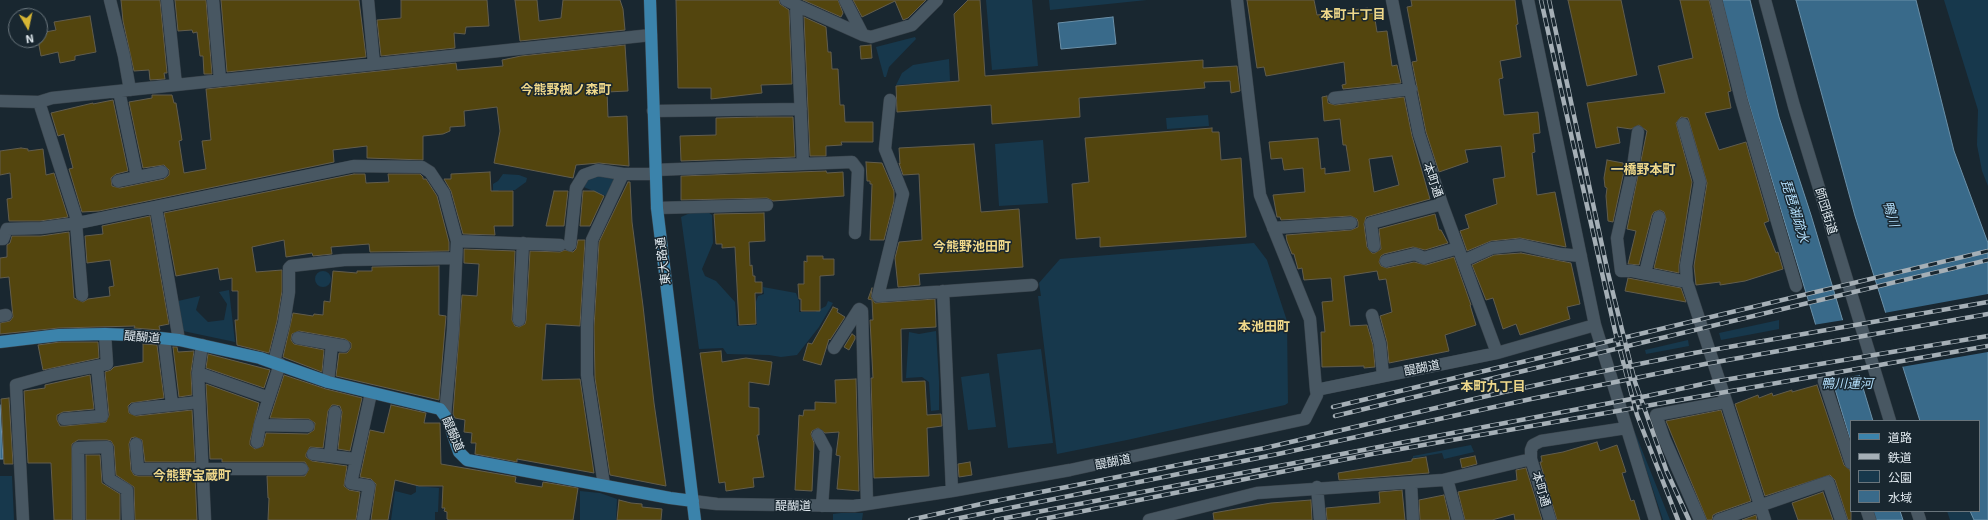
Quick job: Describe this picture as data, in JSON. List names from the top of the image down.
{
  "streets": {
    "main road": ["東大路通", "醍醐道"],
    "street": ["本町通", "師団街道"]
  },
  "crossings": [
    ["本町通", "醍醐道"],
    ["東大路通", "醍醐道"]
  ],
  "districts": [
    "本町十丁目",
    "今熊野椥ノ森町",
    "一橋野本町",
    "今熊野池田町",
    "本池田町",
    "本町九丁目",
    "今熊野宝蔵町"
  ],
  "water": ["琵琶湖疏水", "鴨川", "鴨川運河"],
  "legend": [
    "道路",
    "鉄道",
    "公園",
    "水域"
  ],
  "north": "bottom"
}
